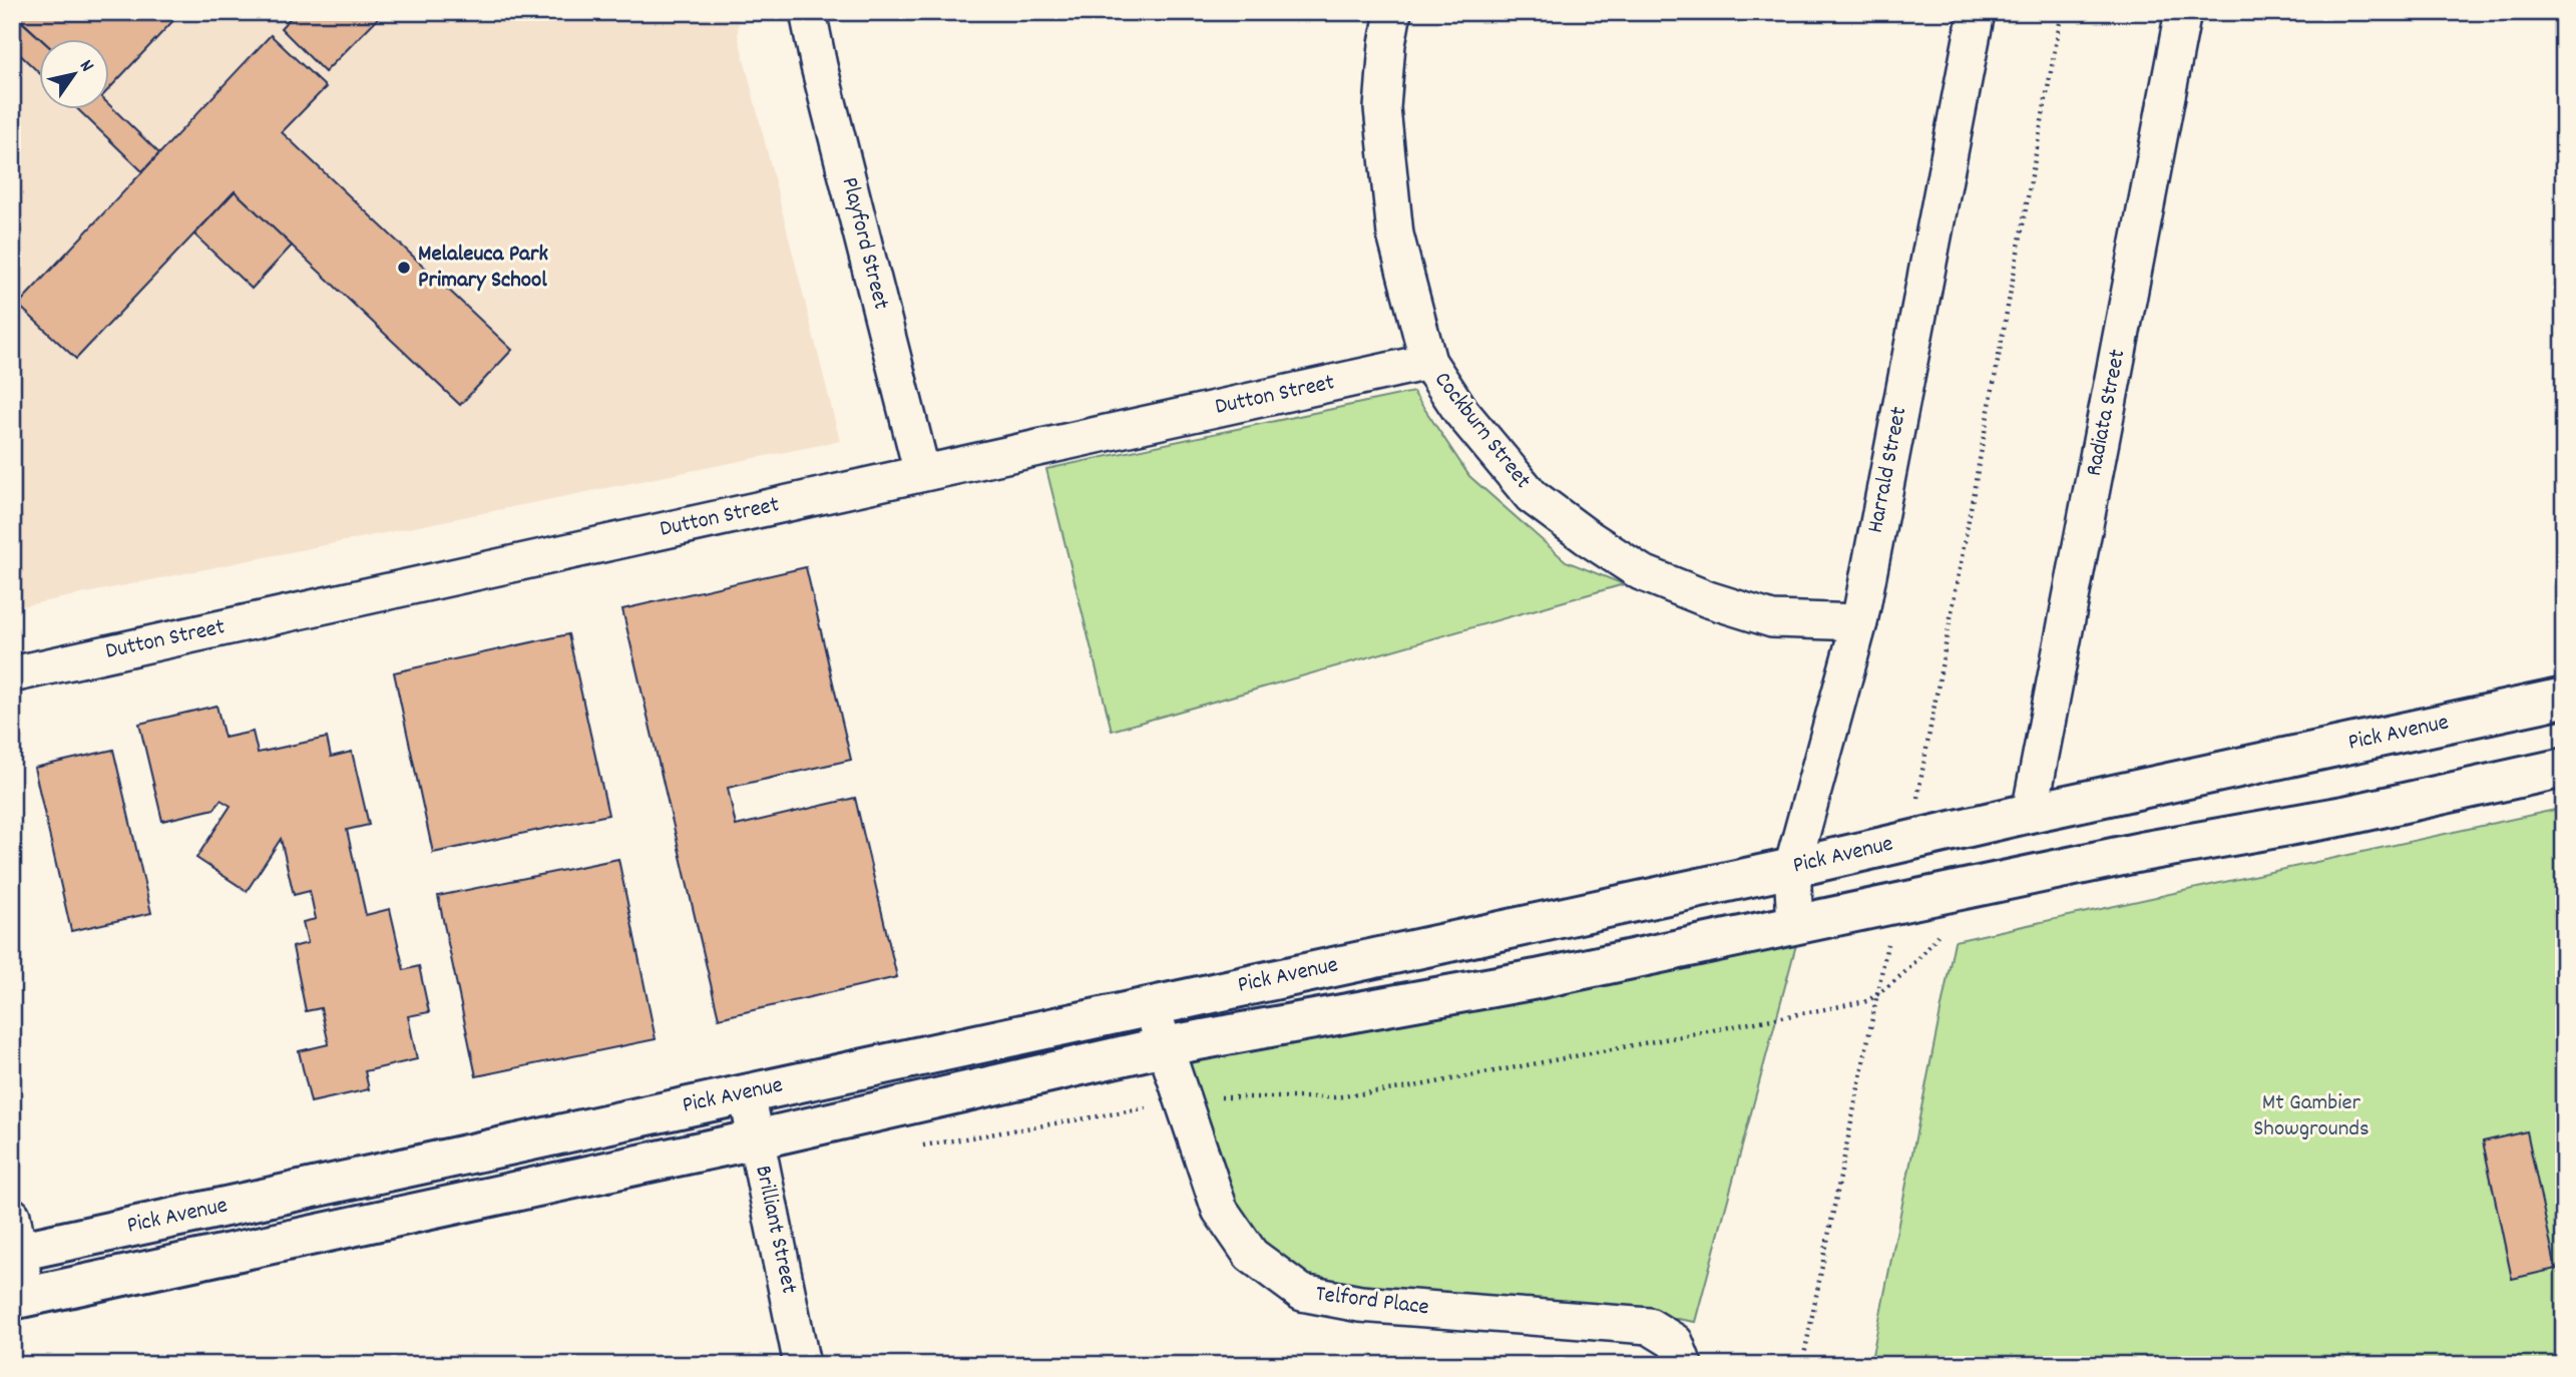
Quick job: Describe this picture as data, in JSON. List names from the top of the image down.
{
  "streets": {
    "main road": ["Pick Avenue"],
    "street": [
      "Playford Street",
      "Dutton Street",
      "Radiata Street",
      "Cockburn Street",
      "Harrald Street",
      "Brilliant Street",
      "Telford Place"
    ]
  },
  "crossings": [
    ["Playford Street", "Dutton Street"],
    ["Dutton Street", "Cockburn Street"],
    ["Radiata Street", "Pick Avenue"],
    ["Cockburn Street", "Harrald Street"],
    ["Harrald Street", "Pick Avenue"],
    ["Pick Avenue", "Brilliant Street"],
    ["Pick Avenue", "Telford Place"]
  ],
  "parks": ["Mt Gambier Showgrounds"],
  "places": ["Melaleuca Park Primary School"],
  "north": "top right"
}
